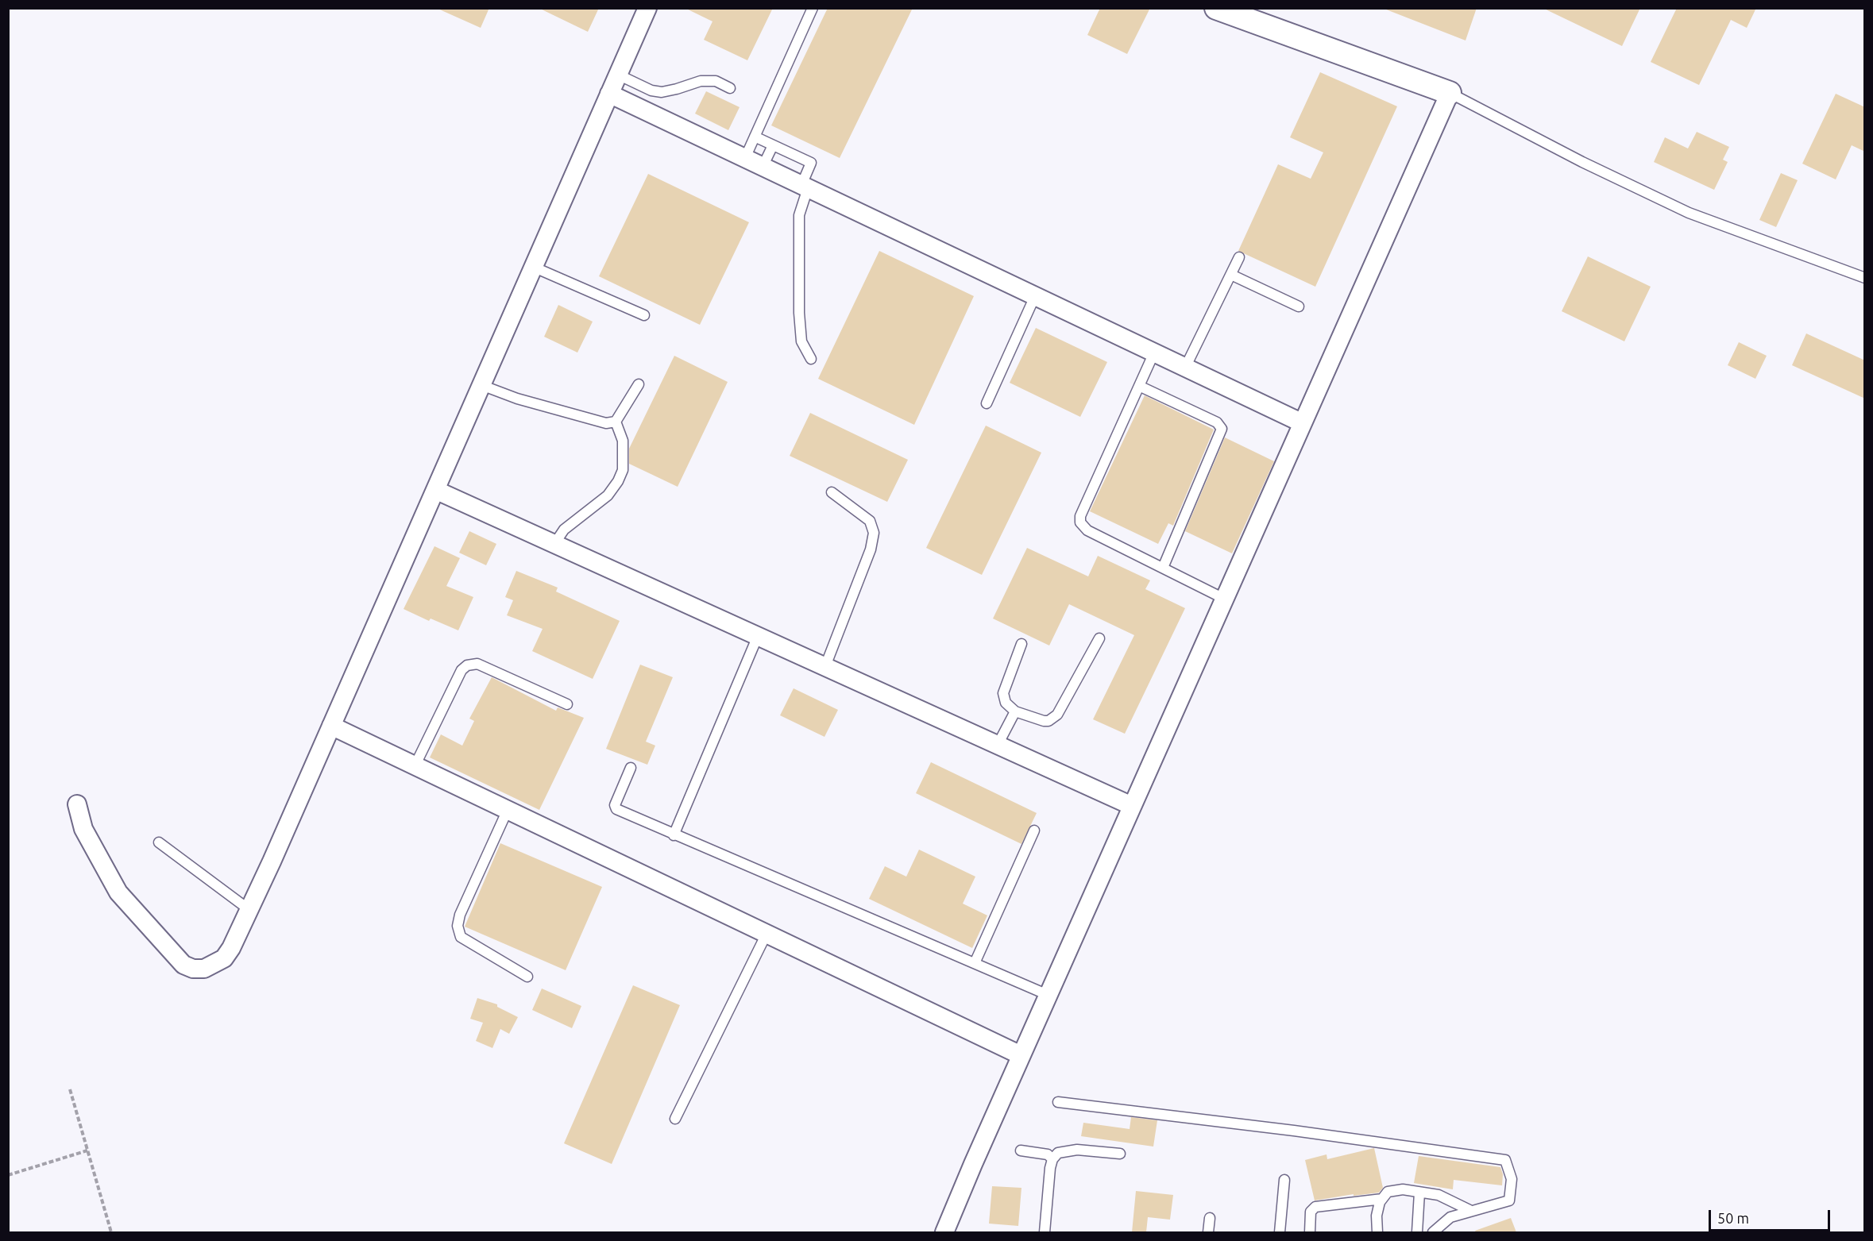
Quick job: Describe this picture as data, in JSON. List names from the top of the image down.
{
  "scale_bar": "50 m"
}
